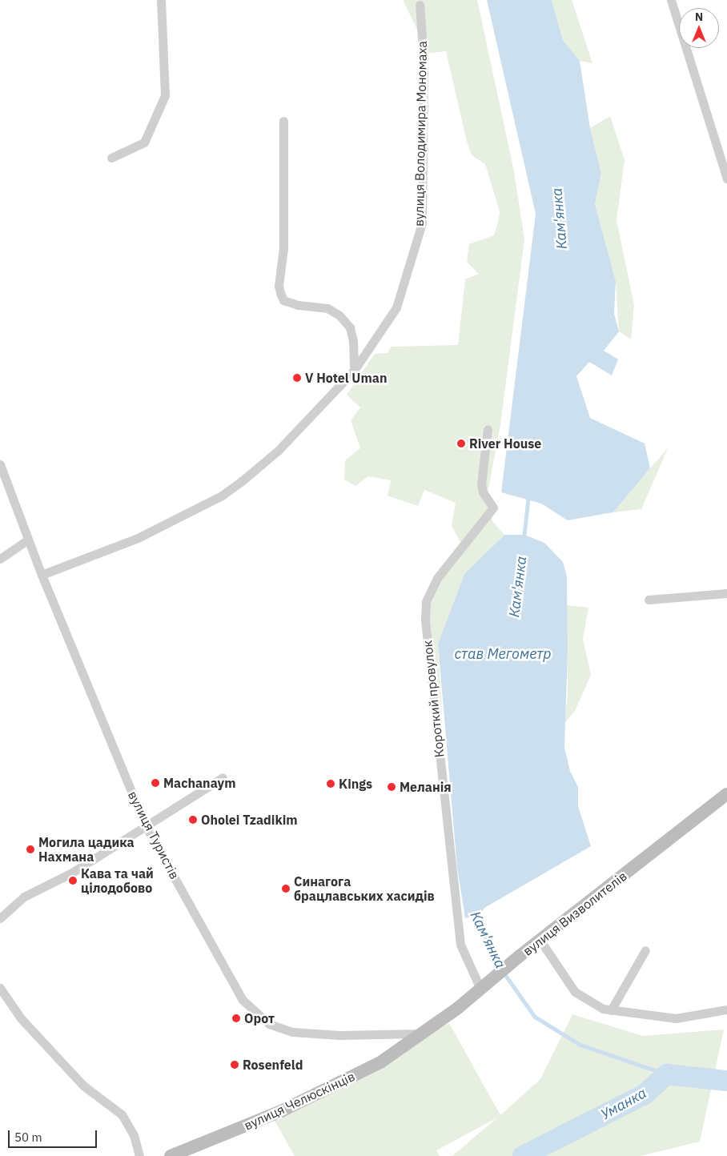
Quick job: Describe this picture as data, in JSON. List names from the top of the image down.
{
  "streets": {
    "main road": ["вулиця Визволителів", "вулиця Челюскінців"],
    "street": ["вулиця Володимира Мономаха", "Короткий провулок", "вулиця Туристів"]
  },
  "crossings": [
    ["вулиця Володимира Мономаха", "вулиця Туристів"],
    ["Короткий провулок", "вулиця Визволителів"],
    ["вулиця Туристів", "вулиця Визволителів"],
    ["вулиця Туристів", "вулиця Челюскінців"],
    ["вулиця Визволителів", "вулиця Челюскінців"]
  ],
  "water": ["Кам'янка", "став Мегометр", "Уманка"],
  "places": [
    "V Hotel Uman",
    "River House",
    "Machanaym",
    "Kings",
    "Меланія",
    "Oholei Tzadikim",
    "Могила цадика Нахмана",
    "Кава та чай цілодобово",
    "Синагога брацлавських хасидів",
    "Орот",
    "Rosenfeld"
  ],
  "scale_bar": "50 m",
  "north": "top"
}
